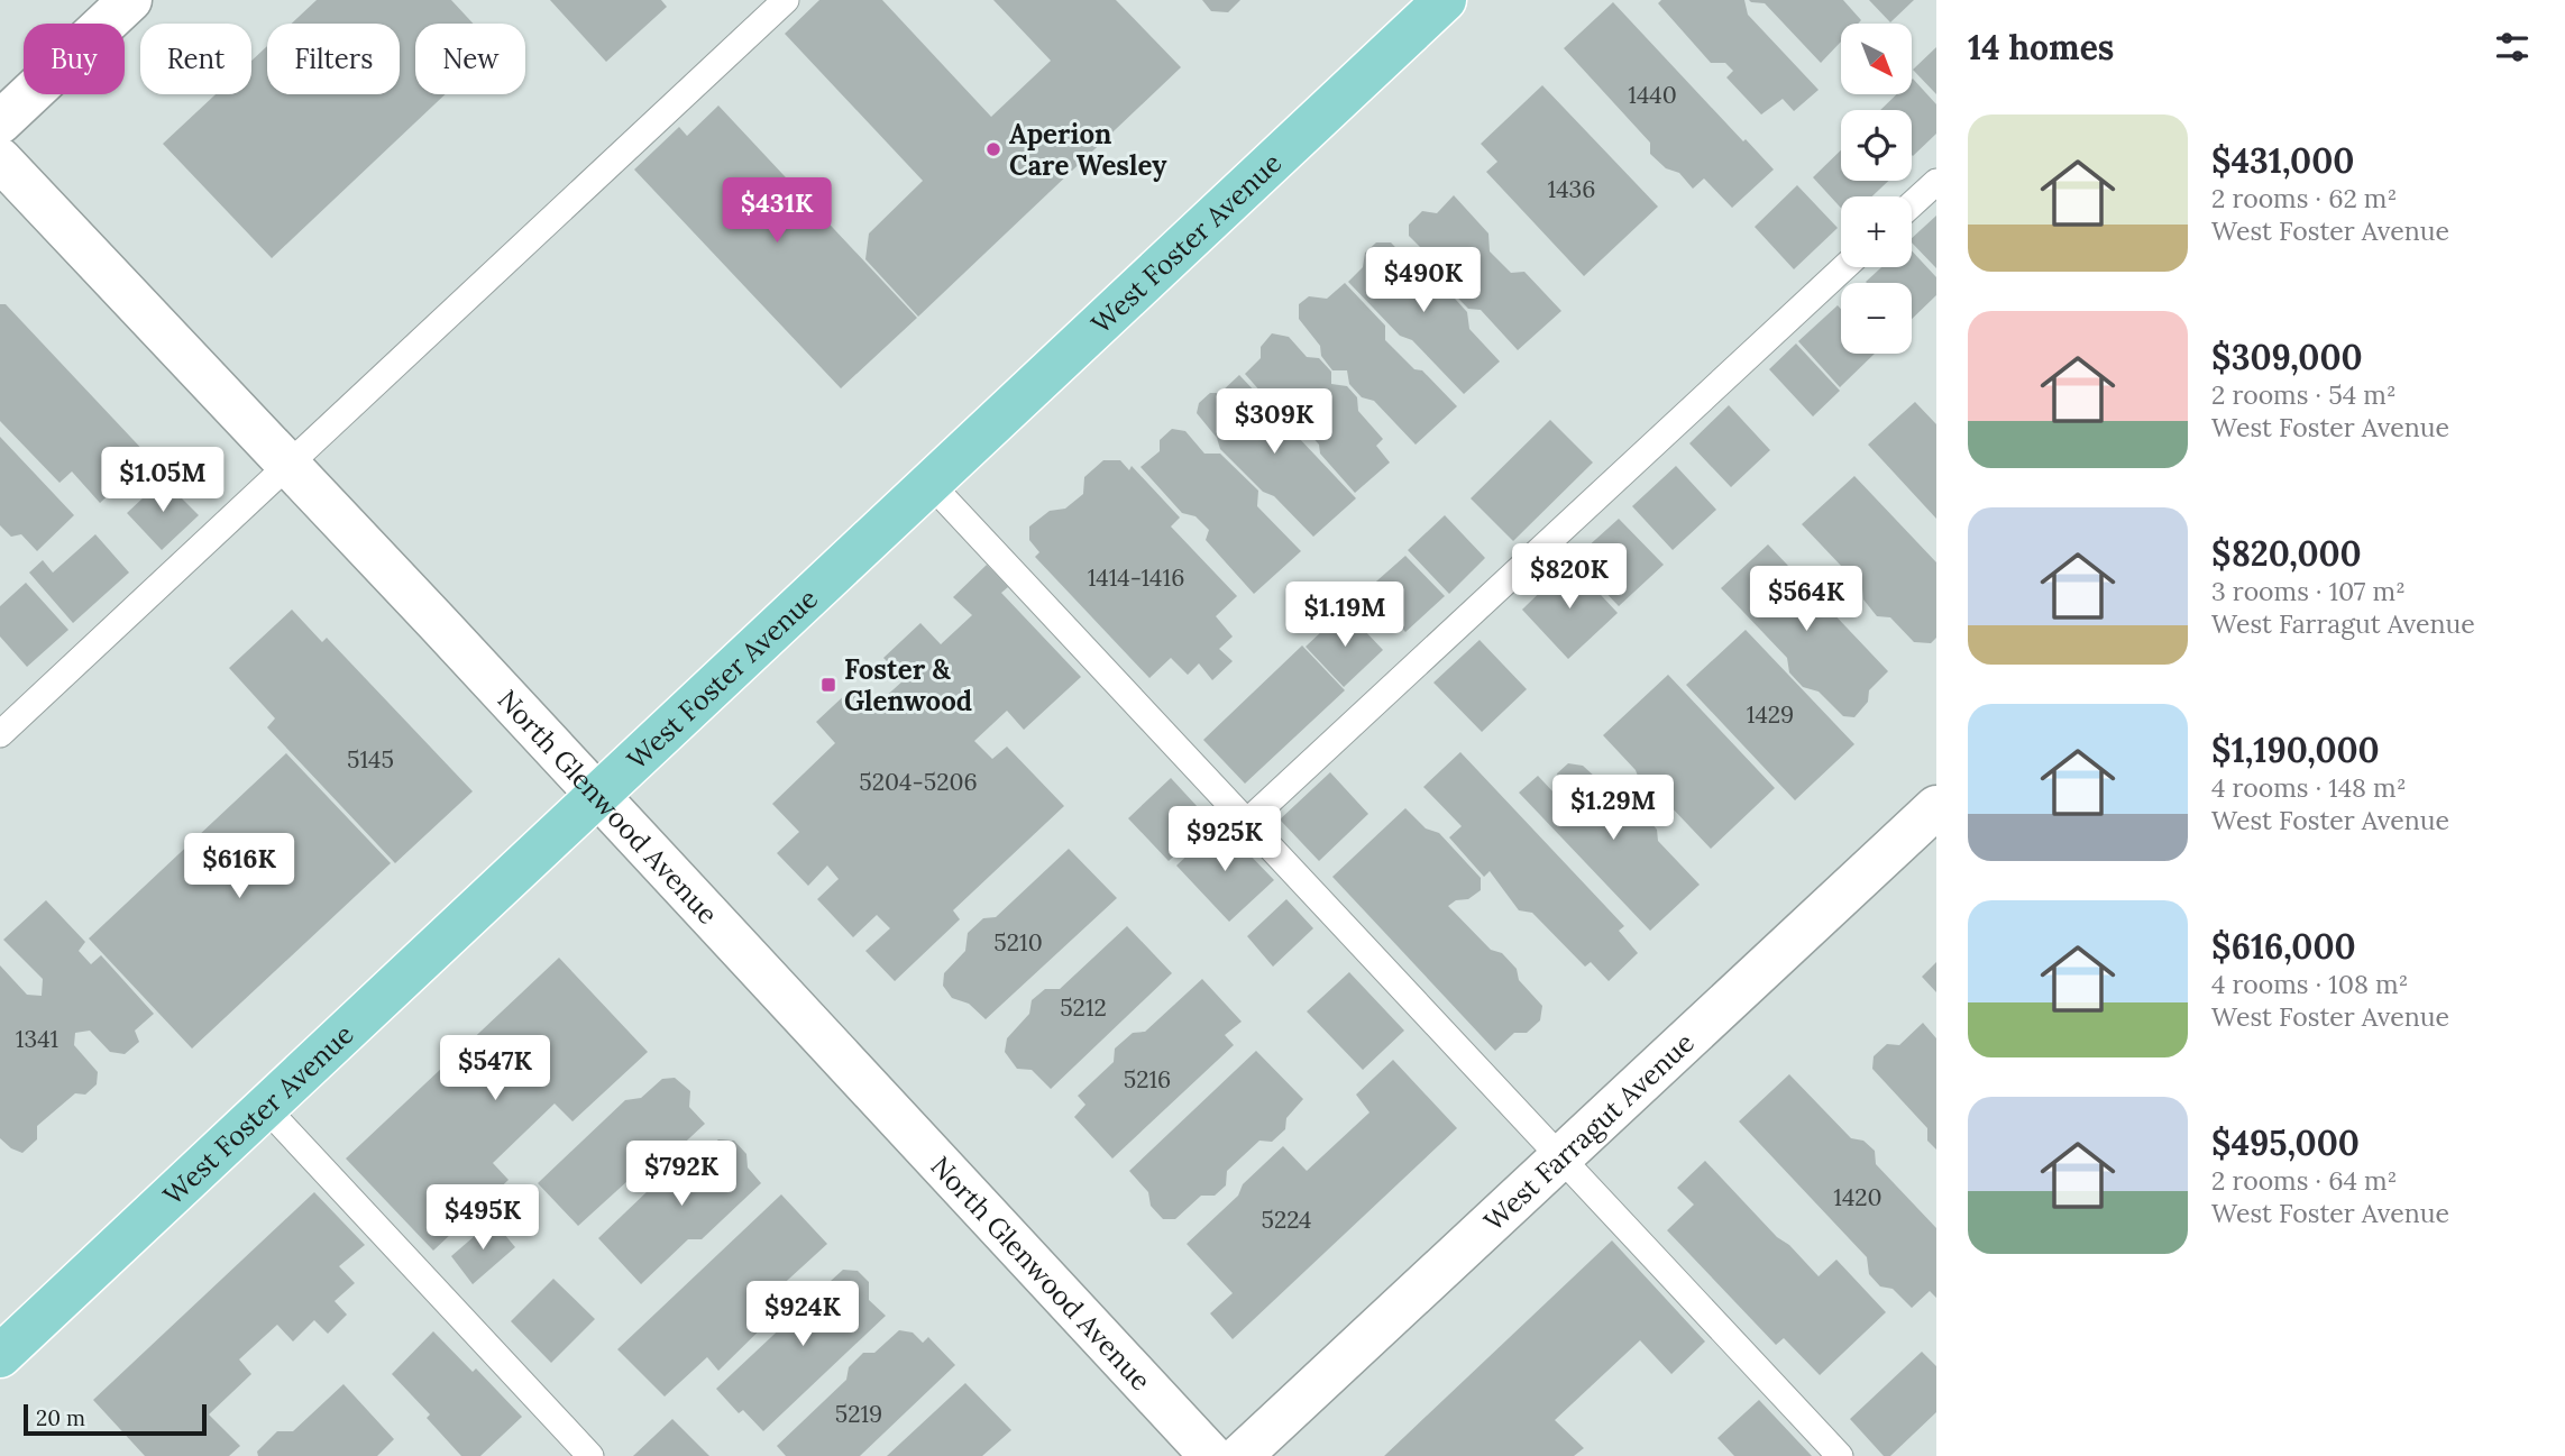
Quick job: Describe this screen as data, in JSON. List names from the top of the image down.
{
  "streets": {
    "main road": ["West Foster Avenue"],
    "street": ["North Glenwood Avenue", "West Farragut Avenue"]
  },
  "crossings": [
    ["West Foster Avenue", "North Glenwood Avenue"]
  ],
  "places": {
    "other": ["Aperion Care Wesley"],
    "transit": ["Foster & Glenwood"]
  },
  "house_numbers": [
    "1440",
    "1436",
    "1414-1416",
    "1429",
    "5145",
    "5204-5206",
    "5210",
    "5212",
    "1341",
    "5216",
    "1420",
    "5224",
    "5219"
  ],
  "scale_bar": "20 m",
  "north": "bottom right",
  "page": {
    "heading": "14 homes",
    "map_buttons": ["+", "−"],
    "chip": [
      "Buy",
      "Rent",
      "Filters",
      "New"
    ],
    "list": [
      {
        "name": "$431,000",
        "note": "2 rooms · 62 m² · West Foster Avenue"
      },
      {
        "name": "$309,000",
        "note": "2 rooms · 54 m² · West Foster Avenue"
      },
      {
        "name": "$820,000",
        "note": "3 rooms · 107 m² · West Farragut Avenue"
      },
      {
        "name": "$1,190,000",
        "note": "4 rooms · 148 m² · West Foster Avenue"
      },
      {
        "name": "$616,000",
        "note": "4 rooms · 108 m² · West Foster Avenue"
      },
      {
        "name": "$495,000",
        "note": "2 rooms · 64 m² · West Foster Avenue"
      }
    ],
    "price": [
      "$431K",
      "$490K",
      "$309K",
      "$1.05M",
      "$820K",
      "$564K",
      "$1.19M",
      "$1.29M",
      "$925K",
      "$616K",
      "$547K",
      "$792K",
      "$495K",
      "$924K"
    ],
    "scale": "20 m"
  }
}
